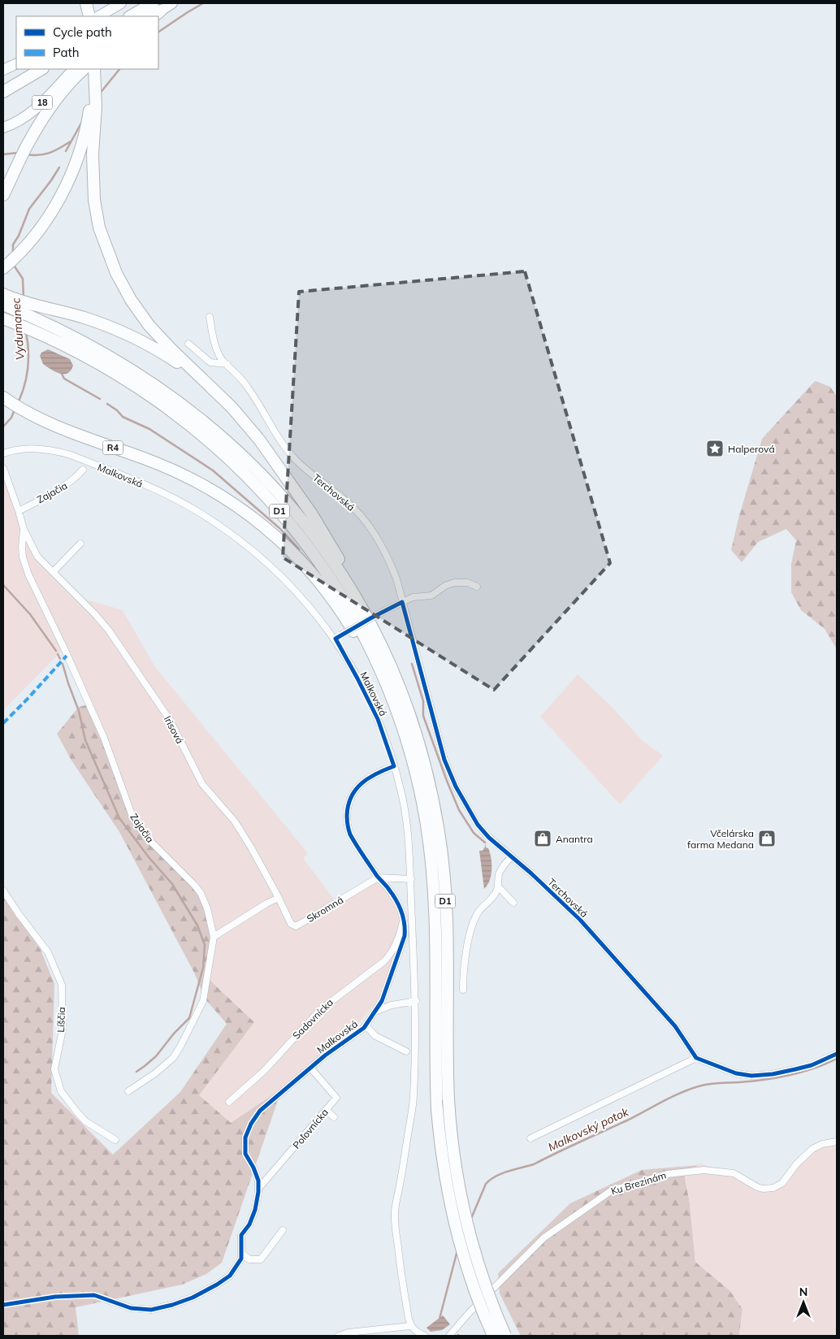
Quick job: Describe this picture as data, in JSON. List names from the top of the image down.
{
  "streets": {
    "highway": ["R4", "D1"],
    "main road": ["18"],
    "street": [
      "Malkovská",
      "Zajačia",
      "Terchovská",
      "Irisová",
      "Skromná",
      "Sadovnícka",
      "Líščia",
      "Poľovnícka",
      "Ku Brezinám"
    ]
  },
  "crossings": [
    ["R4", "D1"],
    ["Malkovská", "Skromná"],
    ["Malkovská", "Sadovnícka"],
    ["Malkovská", "Poľovnícka"],
    ["Zajačia", "Irisová"],
    ["Irisová", "Skromná"]
  ],
  "water": ["Vydumanec", "Malkovský potok"],
  "places": {
    "place": ["Halperová"],
    "shop": ["Anantra", "Včelárska farma Medana"]
  },
  "legend": ["Cycle path", "Path"],
  "north": "top"
}
